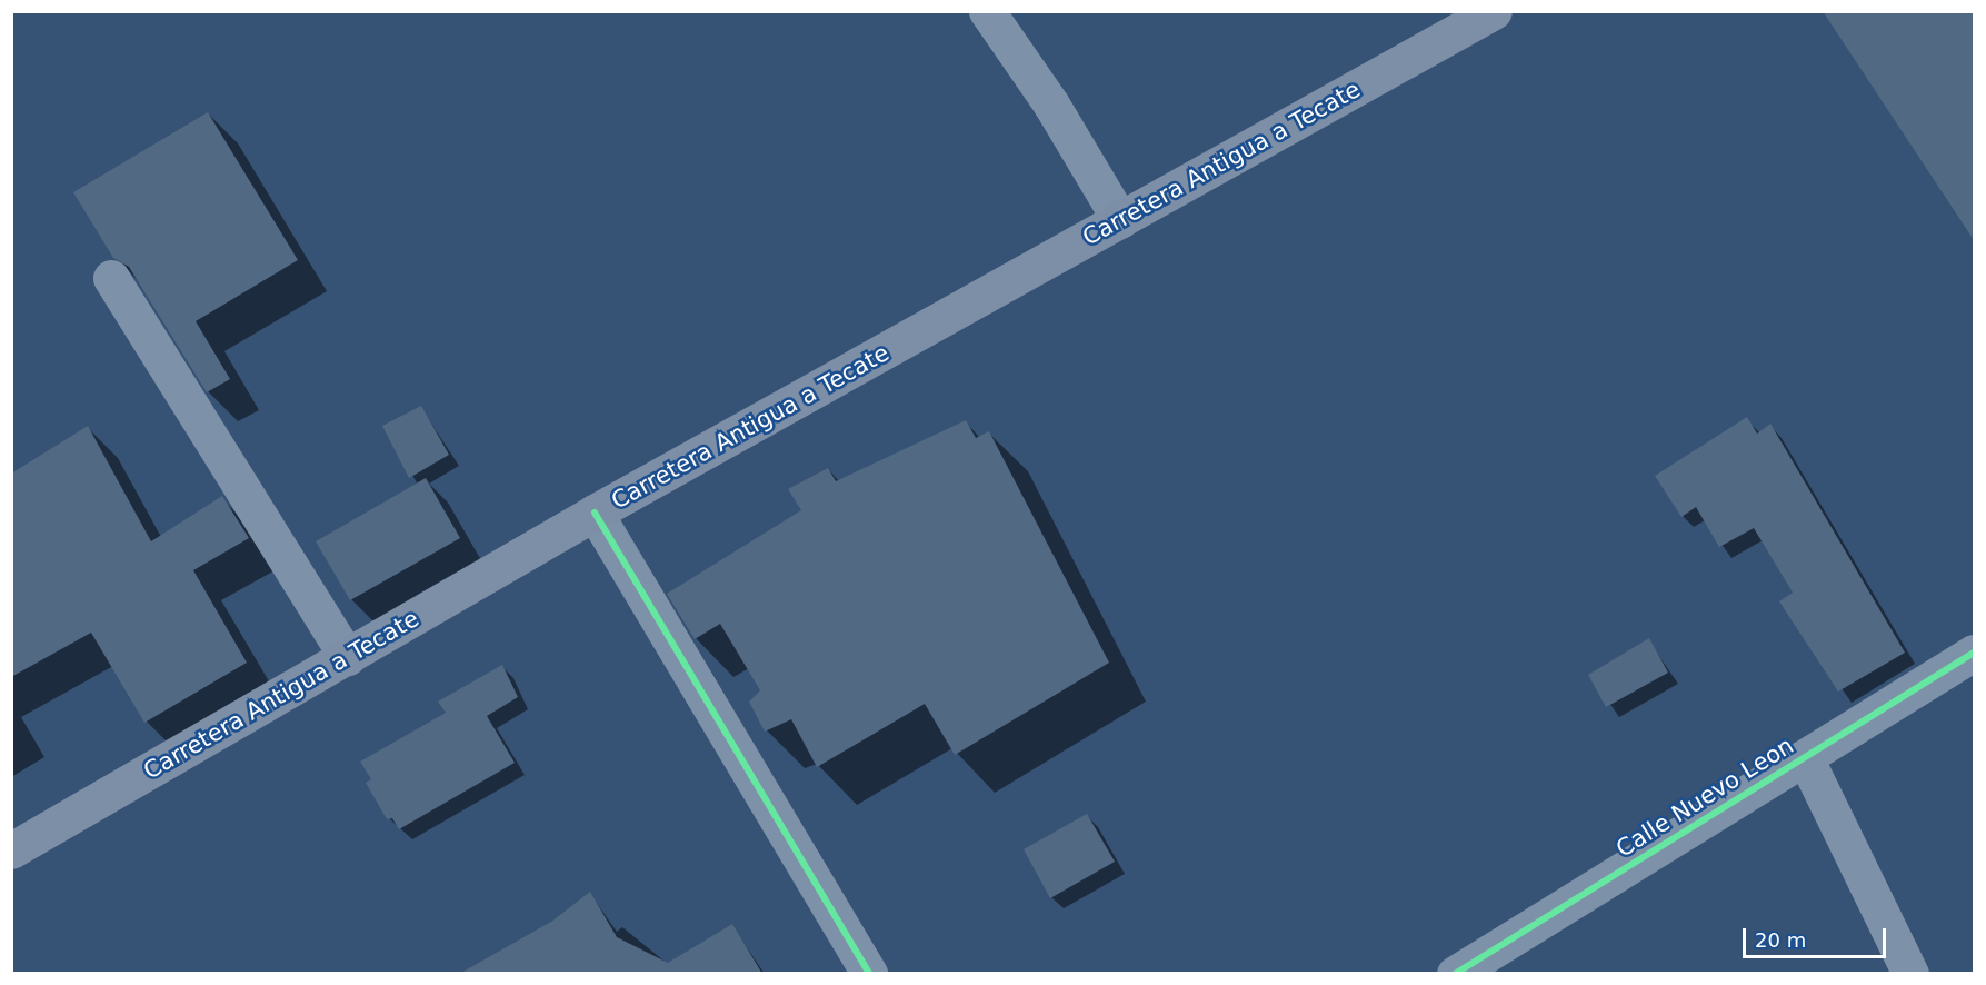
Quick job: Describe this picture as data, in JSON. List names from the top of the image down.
{
  "streets": {
    "main road": ["Carretera Antigua a Tecate"],
    "street": ["Calle Nuevo Leon"]
  },
  "scale_bar": "20 m"
}
